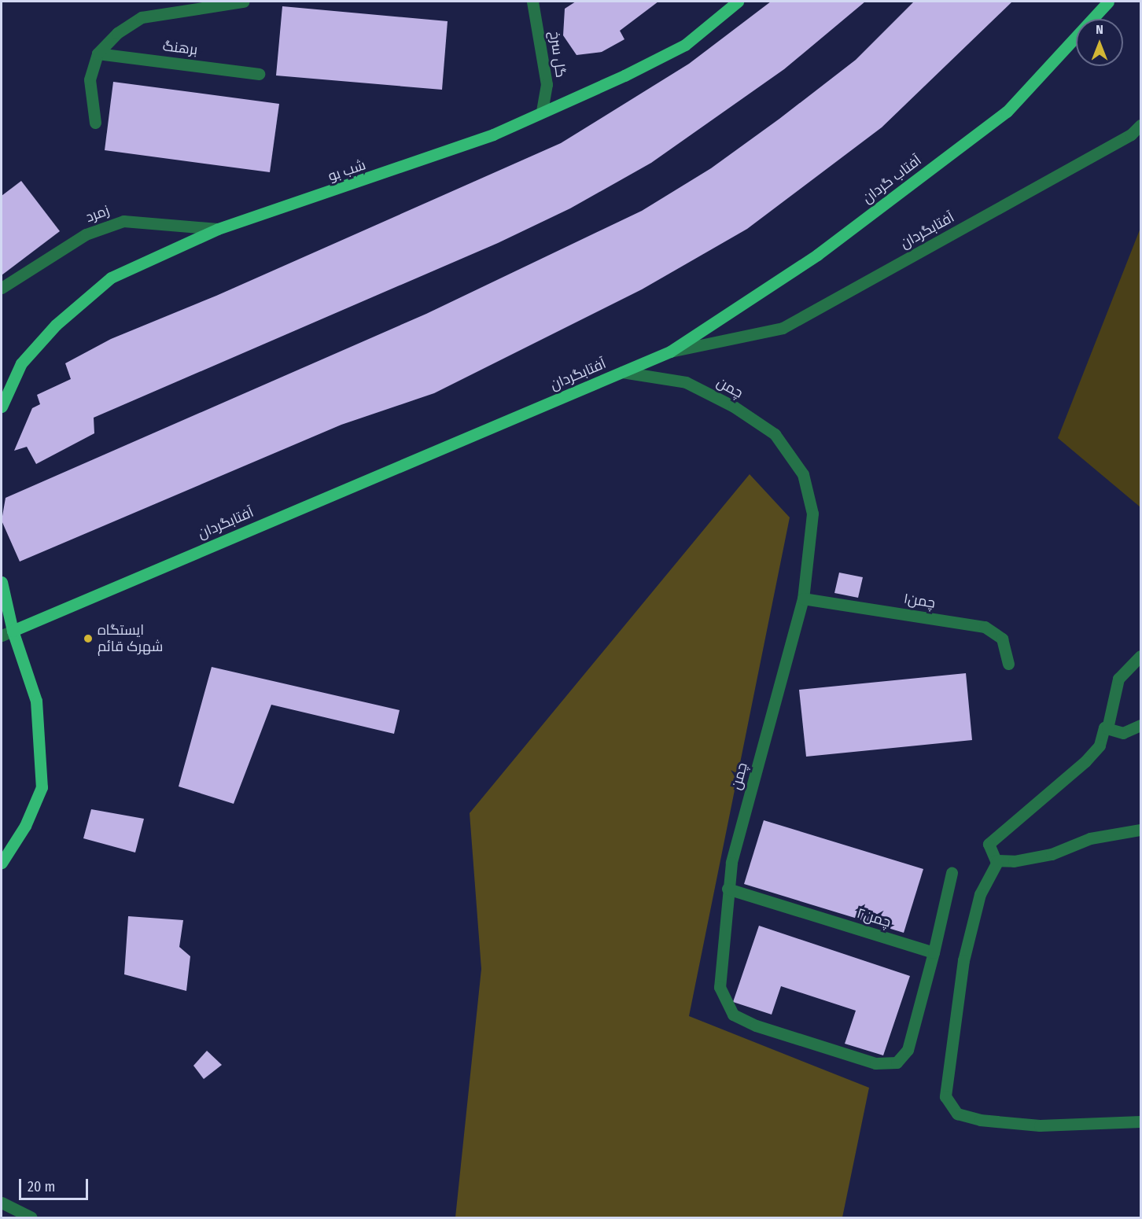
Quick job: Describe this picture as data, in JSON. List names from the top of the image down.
{
  "streets": {
    "main road": ["شب بو", "آفتاب گردان", "آفتابگردان"],
    "street": [
      "برهنگ",
      "گل سرخ",
      "زمرد",
      "چمن",
      "چمن۱",
      "چمن۲"
    ]
  },
  "crossings": [
    ["گل سرخ", "شب بو"],
    ["شب بو", "زمرد"],
    ["آفتاب گردان", "آفتابگردان"],
    ["آفتابگردان", "چمن"],
    ["چمن", "چمن۱"],
    ["چمن", "چمن۲"]
  ],
  "places": ["ایستگاه شهرک قائم"],
  "scale_bar": "20 m",
  "north": "top"
}
